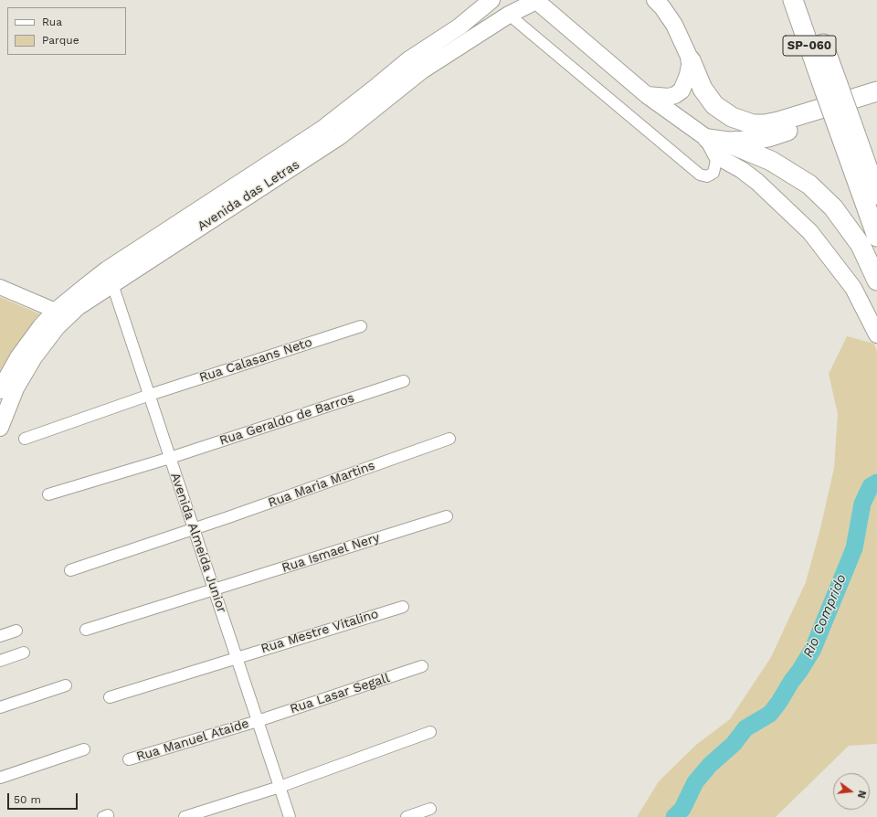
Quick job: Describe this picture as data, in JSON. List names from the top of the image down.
{
  "streets": {
    "highway": ["SP-060"],
    "main road": ["Avenida das Letras"],
    "street": [
      "Rua Calasans Neto",
      "Rua Geraldo de Barros",
      "Rua Maria Martins",
      "Avenida Almeida Junior",
      "Rua Ismael Nery",
      "Rua Mestre Vitalino",
      "Rua Lasar Segall",
      "Rua Manuel Ataide"
    ]
  },
  "crossings": [
    ["Avenida das Letras", "Avenida Almeida Junior"],
    ["Rua Calasans Neto", "Avenida Almeida Junior"],
    ["Rua Geraldo de Barros", "Avenida Almeida Junior"],
    ["Rua Maria Martins", "Avenida Almeida Junior"],
    ["Avenida Almeida Junior", "Rua Ismael Nery"],
    ["Avenida Almeida Junior", "Rua Mestre Vitalino"],
    ["Avenida Almeida Junior", "Rua Lasar Segall"],
    ["Avenida Almeida Junior", "Rua Manuel Ataide"],
    ["Rua Lasar Segall", "Rua Manuel Ataide"]
  ],
  "water": ["Rio Comprido"],
  "legend": ["Rua", "Parque"],
  "scale_bar": "50 m",
  "north": "right"
}
